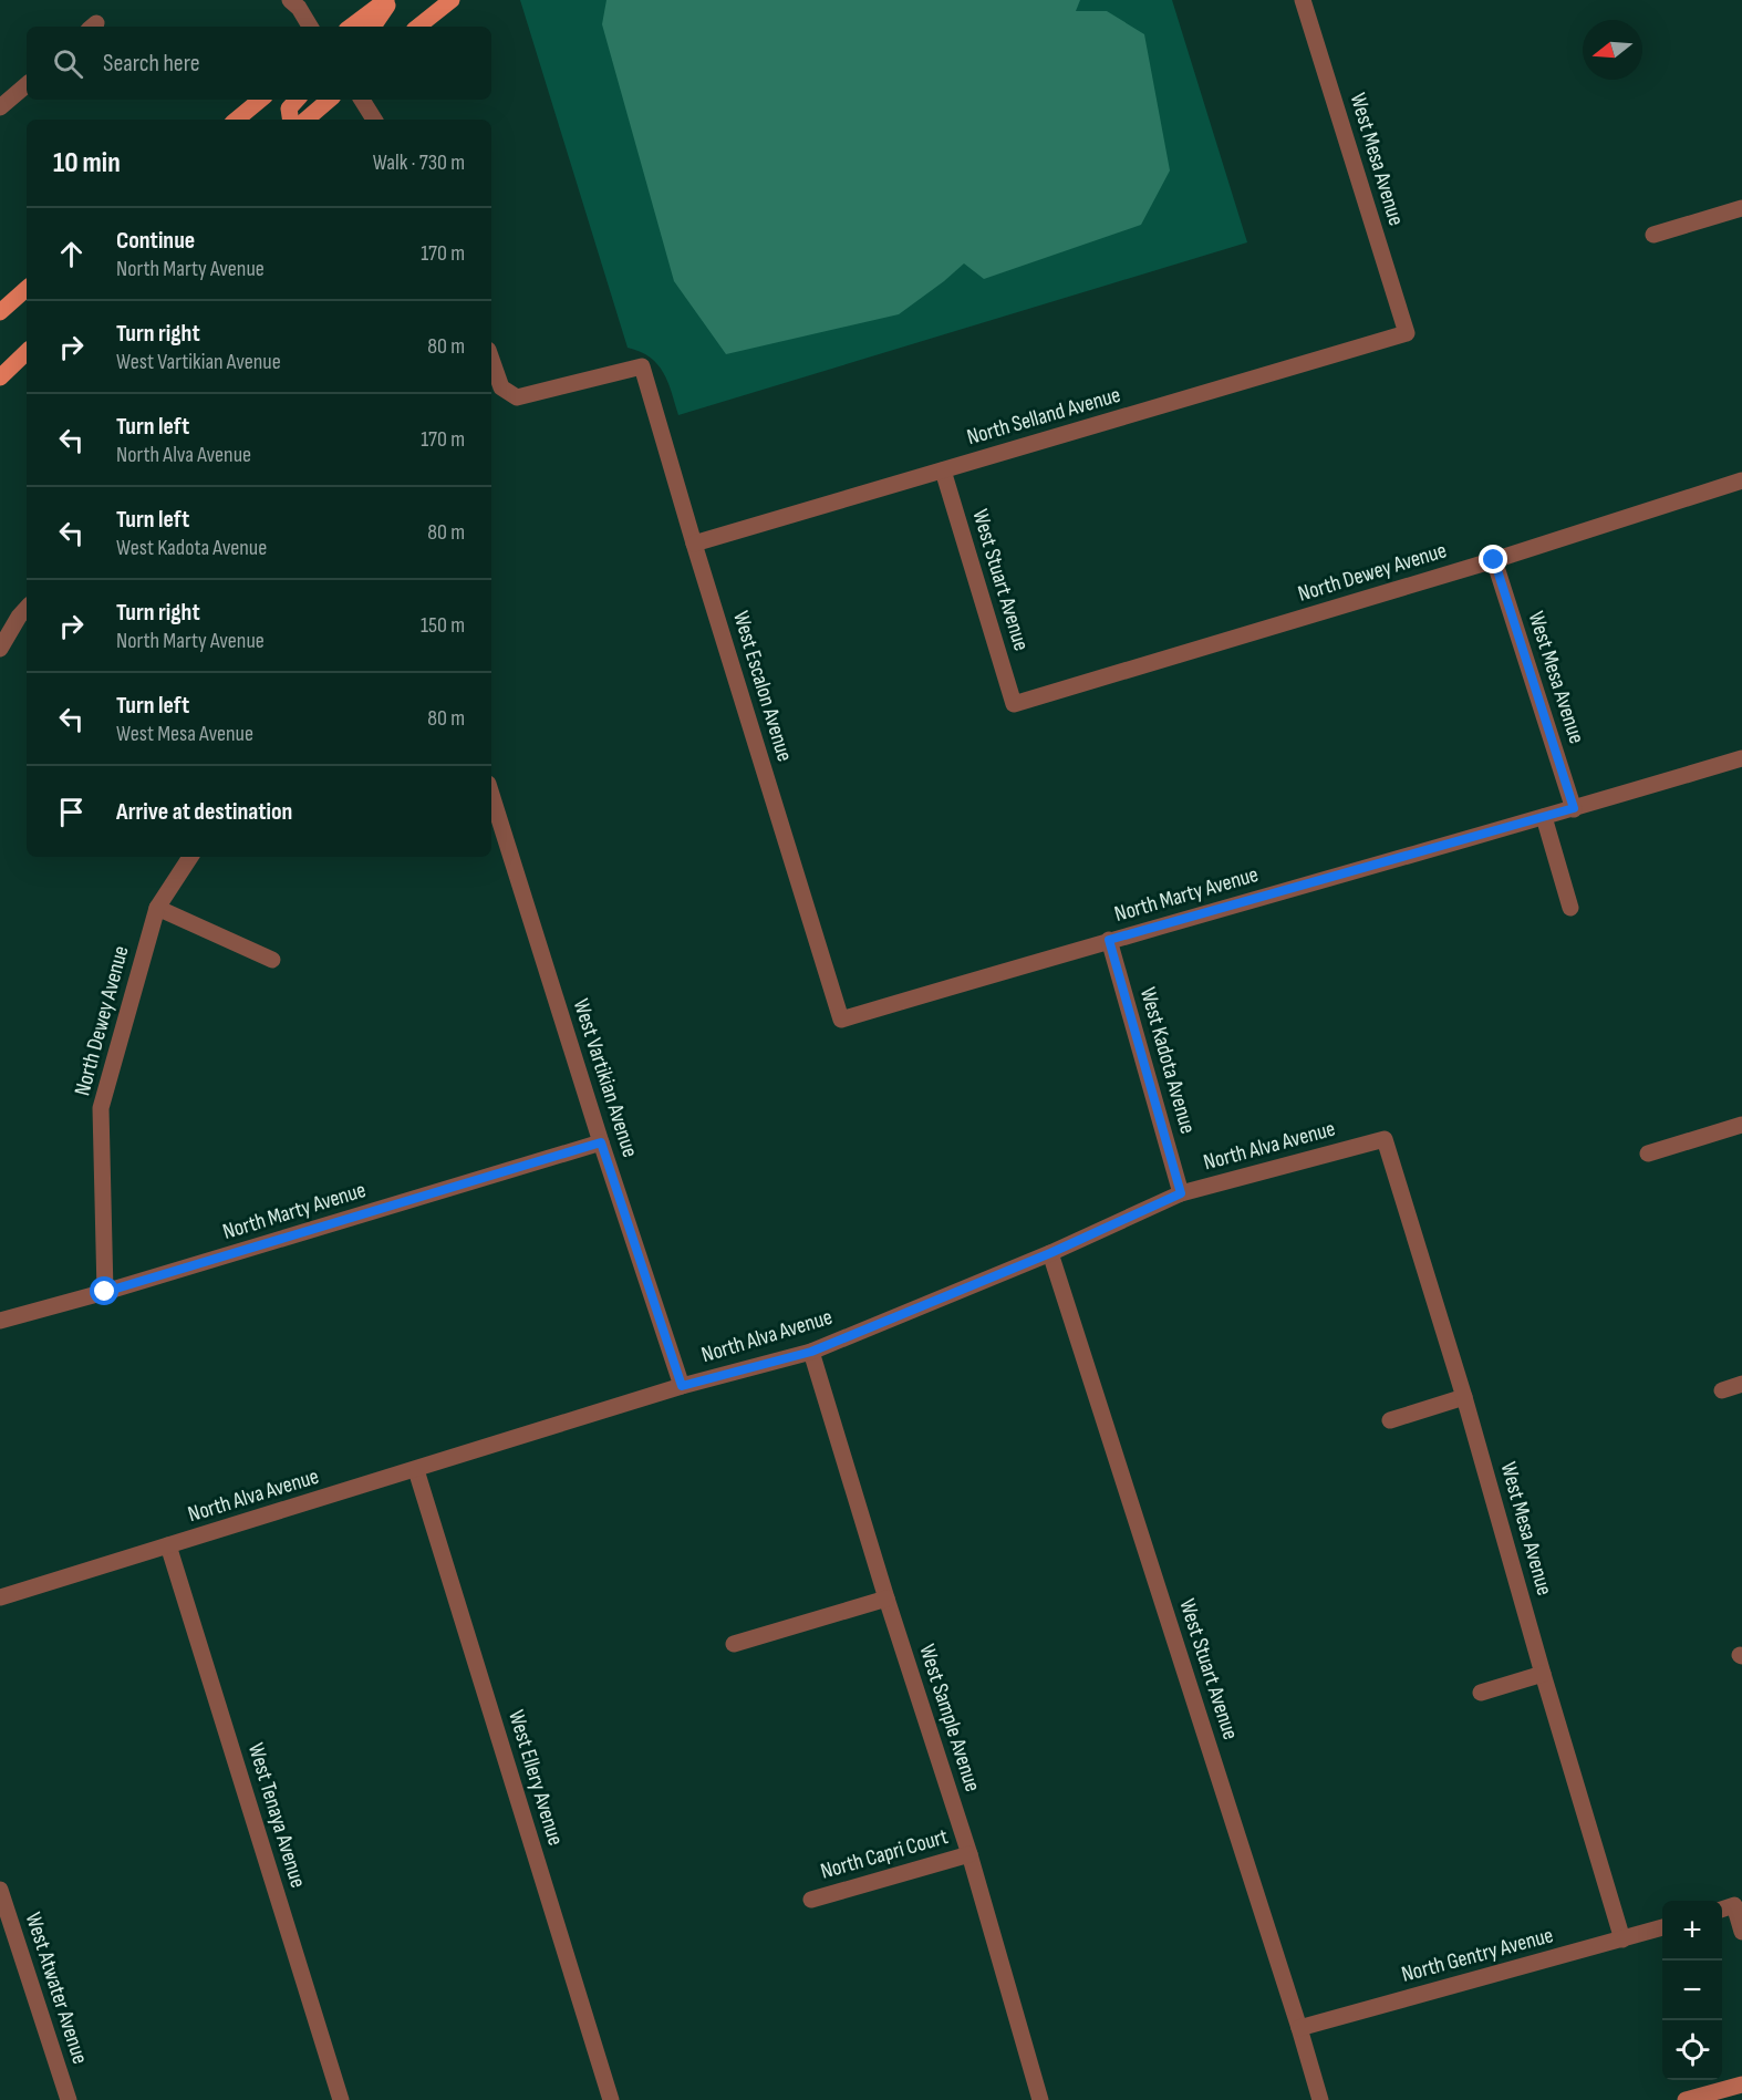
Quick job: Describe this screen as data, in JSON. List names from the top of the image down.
{
  "streets": {
    "street": [
      "West Mesa Avenue",
      "North Selland Avenue",
      "North Dewey Avenue",
      "West Stuart Avenue",
      "West Escalon Avenue",
      "North Marty Avenue",
      "West Kadota Avenue",
      "West Vartikian Avenue",
      "North Alva Avenue",
      "West Sample Avenue",
      "West Ellery Avenue",
      "West Tenaya Avenue",
      "North Capri Court",
      "North Gentry Avenue",
      "West Atwater Avenue"
    ]
  },
  "crossings": [
    ["West Mesa Avenue", "North Selland Avenue"],
    ["West Mesa Avenue", "North Dewey Avenue"],
    ["West Mesa Avenue", "North Marty Avenue"],
    ["West Mesa Avenue", "North Alva Avenue"],
    ["West Mesa Avenue", "North Gentry Avenue"],
    ["North Selland Avenue", "West Stuart Avenue"],
    ["North Selland Avenue", "West Escalon Avenue"],
    ["North Dewey Avenue", "West Stuart Avenue"],
    ["North Dewey Avenue", "North Marty Avenue"],
    ["West Stuart Avenue", "North Alva Avenue"],
    ["West Stuart Avenue", "North Gentry Avenue"],
    ["West Escalon Avenue", "North Marty Avenue"],
    ["North Marty Avenue", "West Kadota Avenue"],
    ["North Marty Avenue", "West Vartikian Avenue"],
    ["West Kadota Avenue", "North Alva Avenue"],
    ["West Vartikian Avenue", "North Alva Avenue"],
    ["North Alva Avenue", "West Sample Avenue"],
    ["North Alva Avenue", "West Ellery Avenue"],
    ["North Alva Avenue", "West Tenaya Avenue"],
    ["West Sample Avenue", "North Capri Court"]
  ],
  "north": "left",
  "page": {
    "search": "Search here",
    "heading": ["10 min", "Walk · 730 m"],
    "list": [
      ["Continue", "North Marty Avenue", "170 m"],
      ["Turn right", "West Vartikian Avenue", "80 m"],
      ["Turn left", "North Alva Avenue", "170 m"],
      ["Turn left", "West Kadota Avenue", "80 m"],
      ["Turn right", "North Marty Avenue", "150 m"],
      ["Turn left", "West Mesa Avenue", "80 m"],
      "Arrive at destination"
    ],
    "map_buttons": ["+", "−"]
  }
}
